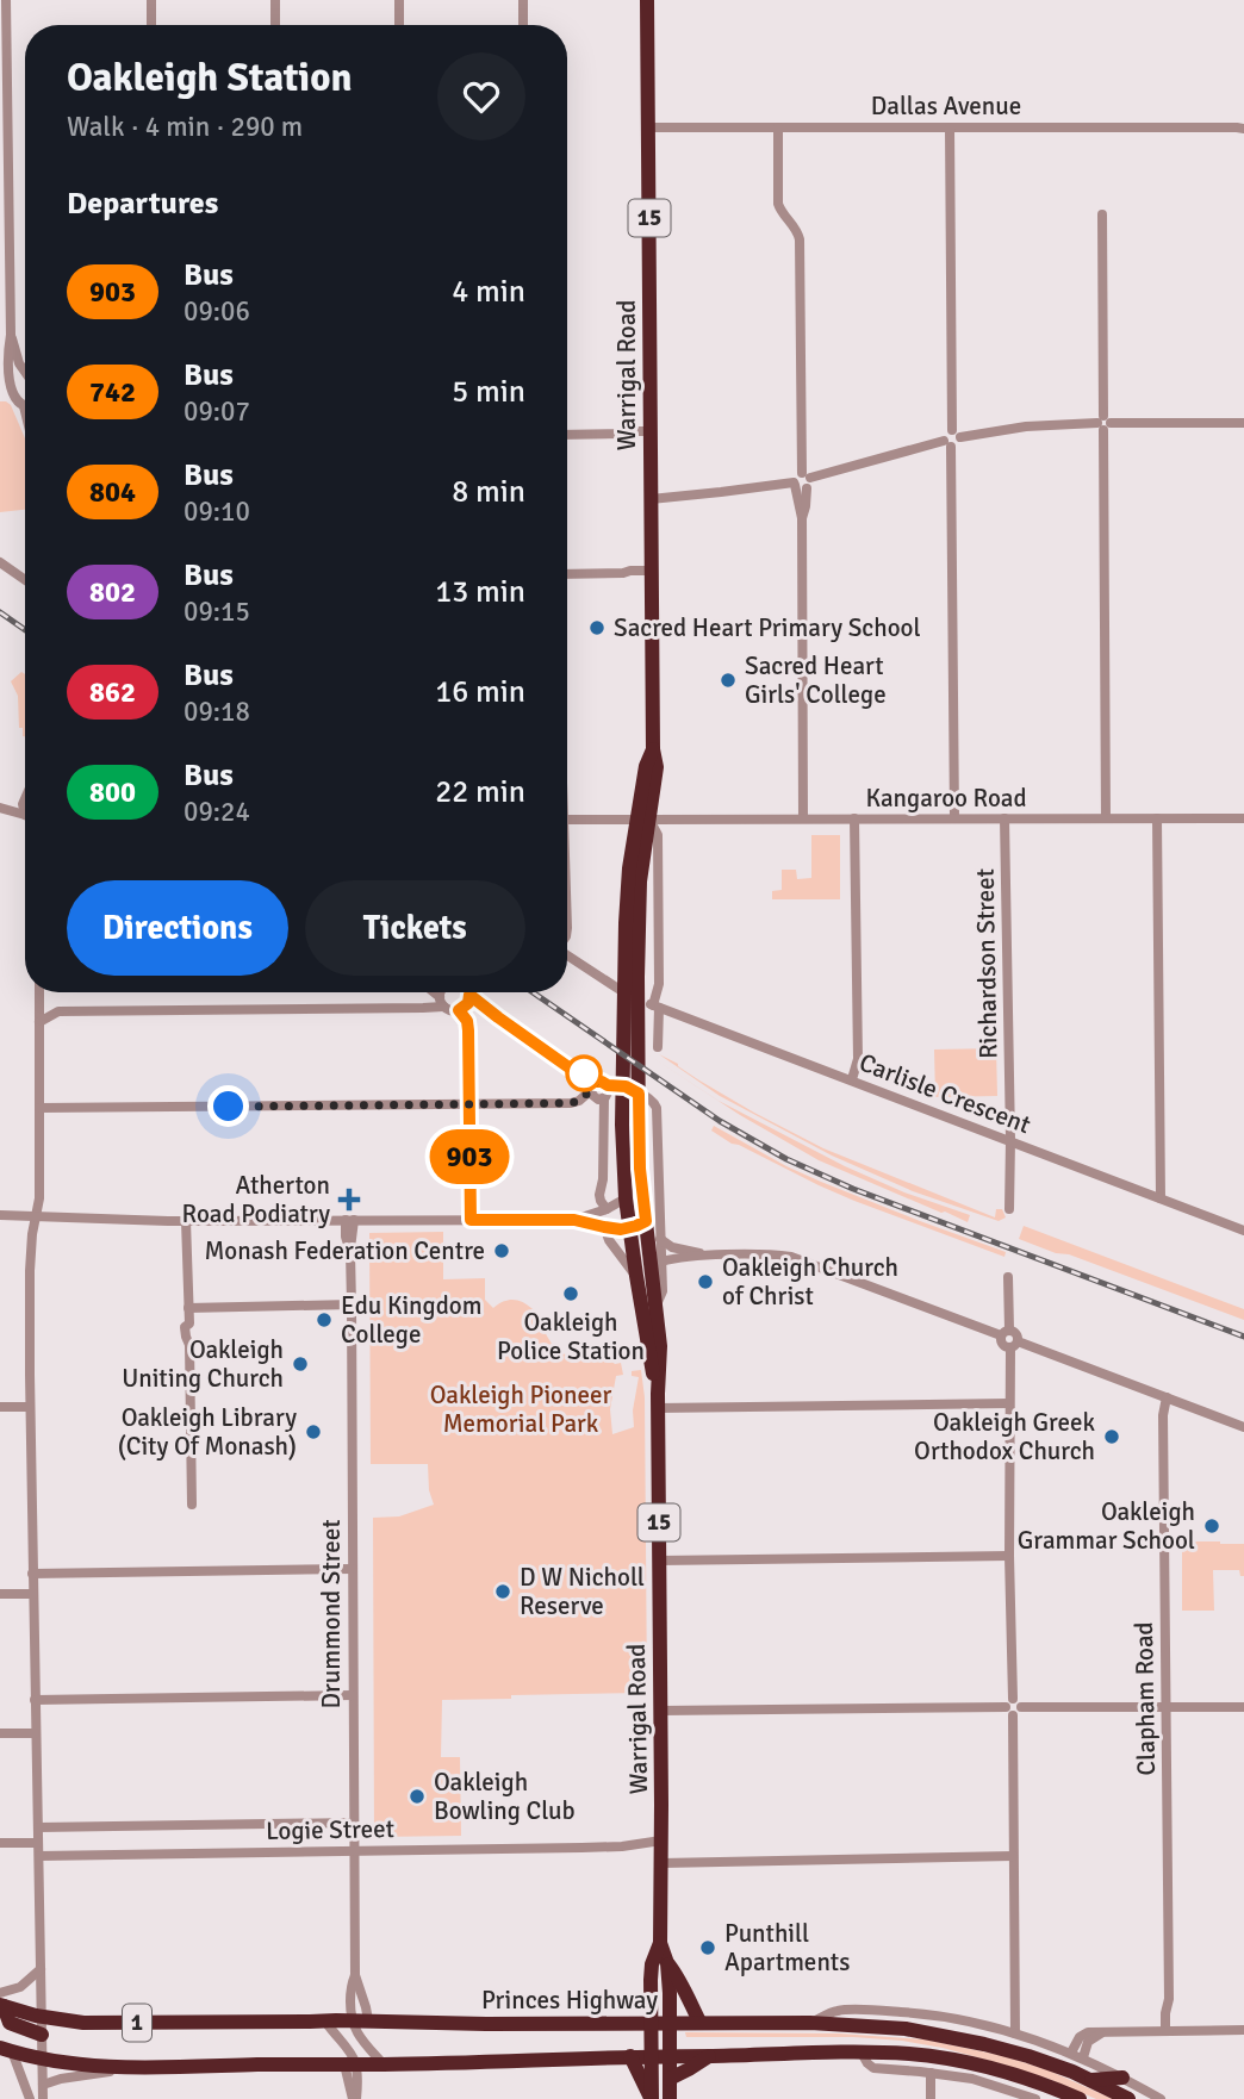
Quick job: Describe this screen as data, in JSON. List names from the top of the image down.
{
  "streets": {
    "highway": [
      "15",
      "Warrigal Road",
      "Princes Highway",
      "1"
    ],
    "street": [
      "Dallas Avenue",
      "Kangaroo Road",
      "Richardson Street",
      "Carlisle Crescent",
      "Drummond Street",
      "Clapham Road",
      "Logie Street"
    ]
  },
  "crossings": [
    ["Dallas Avenue", "Warrigal Road"],
    ["Warrigal Road", "Kangaroo Road"],
    ["Warrigal Road", "Carlisle Crescent"],
    ["Warrigal Road", "Logie Street"],
    ["Warrigal Road", "Princes Highway"],
    ["Warrigal Road", "1"],
    ["Kangaroo Road", "Richardson Street"],
    ["Richardson Street", "Carlisle Crescent"],
    ["Drummond Street", "Logie Street"],
    ["Drummond Street", "Princes Highway"]
  ],
  "parks": ["Oakleigh Pioneer Memorial Park"],
  "places": {
    "other": [
      "Sacred Heart Primary School",
      "Sacred Heart Girls' College",
      "Monash Federation Centre",
      "Oakleigh Church of Christ",
      "Oakleigh Police Station",
      "Edu Kingdom College",
      "Oakleigh Uniting Church",
      "Oakleigh Library (City Of Monash)",
      "Oakleigh Greek Orthodox Church",
      "Oakleigh Grammar School",
      "D W Nicholl Reserve",
      "Oakleigh Bowling Club",
      "Punthill Apartments"
    ],
    "health": ["Atherton Road Podiatry"]
  },
  "lines": ["bus line 903"],
  "page": {
    "on_map": "903",
    "heading": [
      ["Oakleigh Station", "Walk · 4 min · 290 m"],
      "Departures"
    ],
    "list": [
      {
        "mark": "903",
        "name": "Bus",
        "note": "09:06",
        "value": "4 min"
      },
      {
        "mark": "742",
        "name": "Bus",
        "note": "09:07",
        "value": "5 min"
      },
      {
        "mark": "804",
        "name": "Bus",
        "note": "09:10",
        "value": "8 min"
      },
      {
        "mark": "802",
        "name": "Bus",
        "note": "09:15",
        "value": "13 min"
      },
      {
        "mark": "862",
        "name": "Bus",
        "note": "09:18",
        "value": "16 min"
      },
      {
        "mark": "800",
        "name": "Bus",
        "note": "09:24",
        "value": "22 min"
      }
    ],
    "buttons": ["Directions", "Tickets"]
  }
}
